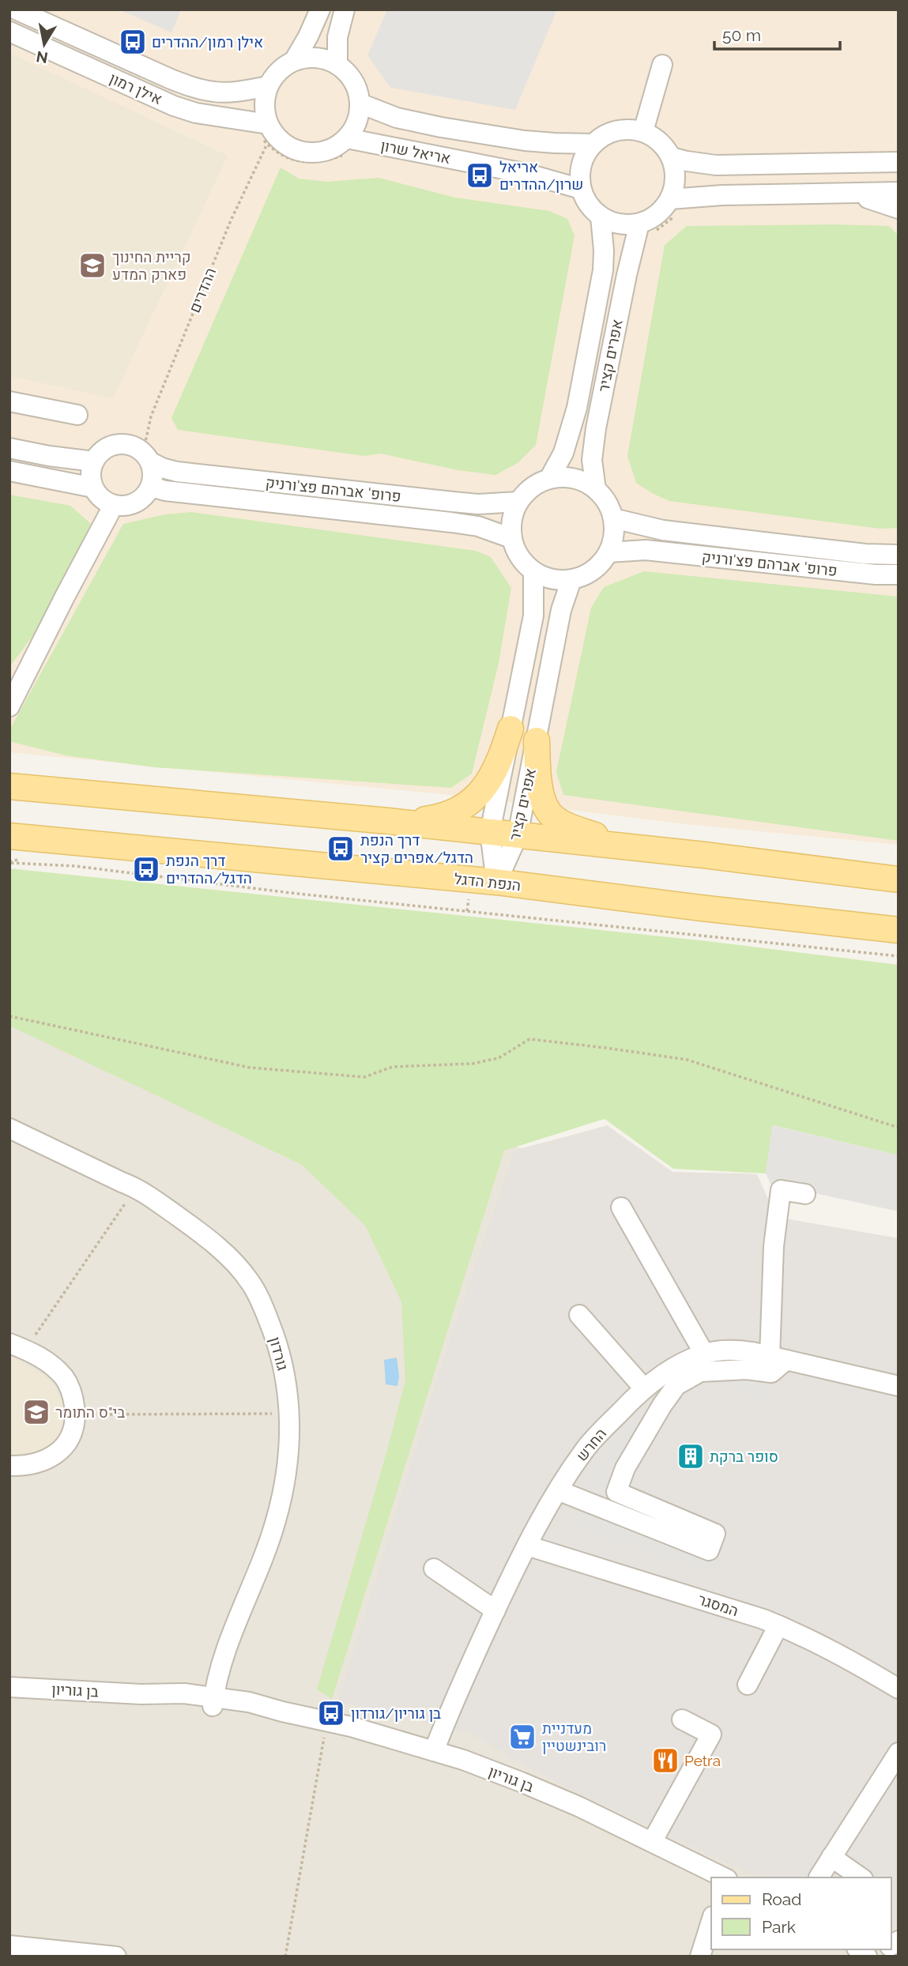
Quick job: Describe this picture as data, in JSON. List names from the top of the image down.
{
  "streets": {
    "main road": ["הנפת הדגל"],
    "street": [
      "אילן רמון",
      "אריאל שרון",
      "אפרים קציר",
      "פרופ' אברהם פצ'ורניק",
      "גורדון",
      "החרש",
      "המסגר",
      "בן גוריון"
    ],
    "path": ["ההדרים"]
  },
  "crossings": [
    ["אילן רמון", "אריאל שרון"],
    ["אילן רמון", "ההדרים"],
    ["אריאל שרון", "ההדרים"],
    ["אריאל שרון", "אפרים קציר"],
    ["ההדרים", "פרופ' אברהם פצ'ורניק"],
    ["אפרים קציר", "פרופ' אברהם פצ'ורניק"],
    ["אפרים קציר", "הנפת הדגל"],
    ["גורדון", "בן גוריון"],
    ["החרש", "המסגר"],
    ["החרש", "בן גוריון"]
  ],
  "places": {
    "bus stop": [
      "אילן רמון/ההדרים",
      "אריאל שרון/ההדרים",
      "דרך הנפת הדגל/אפרים קציר",
      "דרך הנפת הדגל/ההדרים",
      "בן גוריון/גורדון"
    ],
    "school or university": ["קריית החינוך פארק המדע", "בי\"ס התומר"],
    "building": ["סופר ברקת"],
    "supermarket": ["מעדניית רובינשטיין"],
    "restaurant": ["Petra"]
  },
  "legend": ["Road", "Park"],
  "scale_bar": "50 m",
  "north": "bottom"
}
